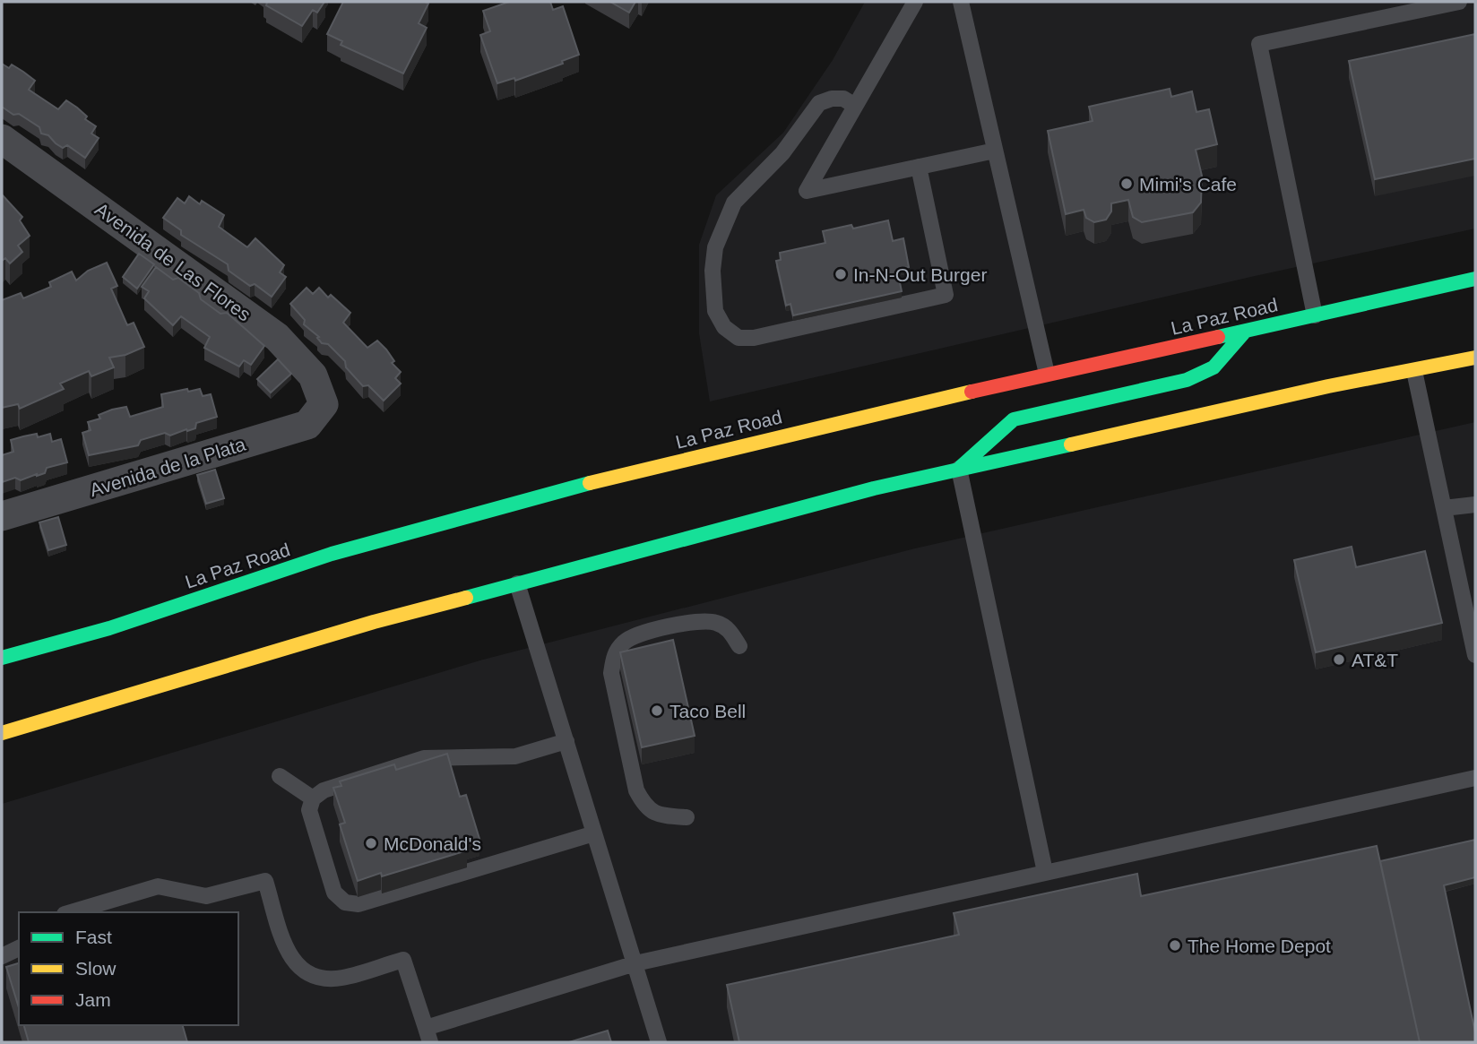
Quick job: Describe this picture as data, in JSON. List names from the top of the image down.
{
  "streets": {
    "main road": ["La Paz Road"],
    "street": ["Avenida de Las Flores", "Avenida de la Plata"]
  },
  "crossings": [
    ["Avenida de Las Flores", "Avenida de la Plata"]
  ],
  "places": [
    "Mimi's Cafe",
    "In-N-Out Burger",
    "AT&T",
    "Taco Bell",
    "McDonald's",
    "The Home Depot"
  ],
  "legend": ["Fast", "Slow", "Jam"]
}
